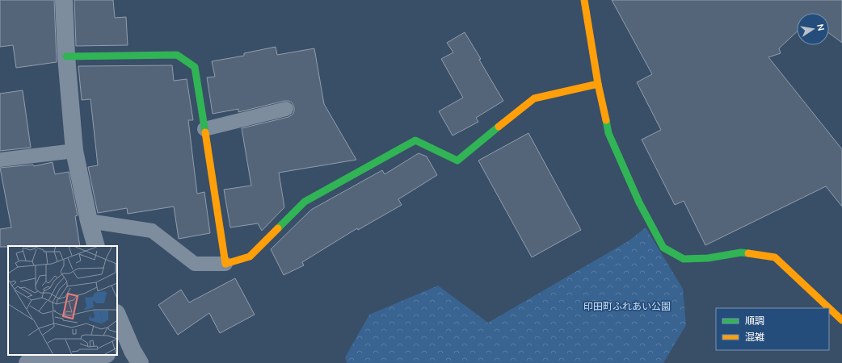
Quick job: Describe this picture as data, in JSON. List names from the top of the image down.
{
  "parks": ["印田町ふれあい公園"],
  "legend": ["順調", "混雑"],
  "north": "right"
}
